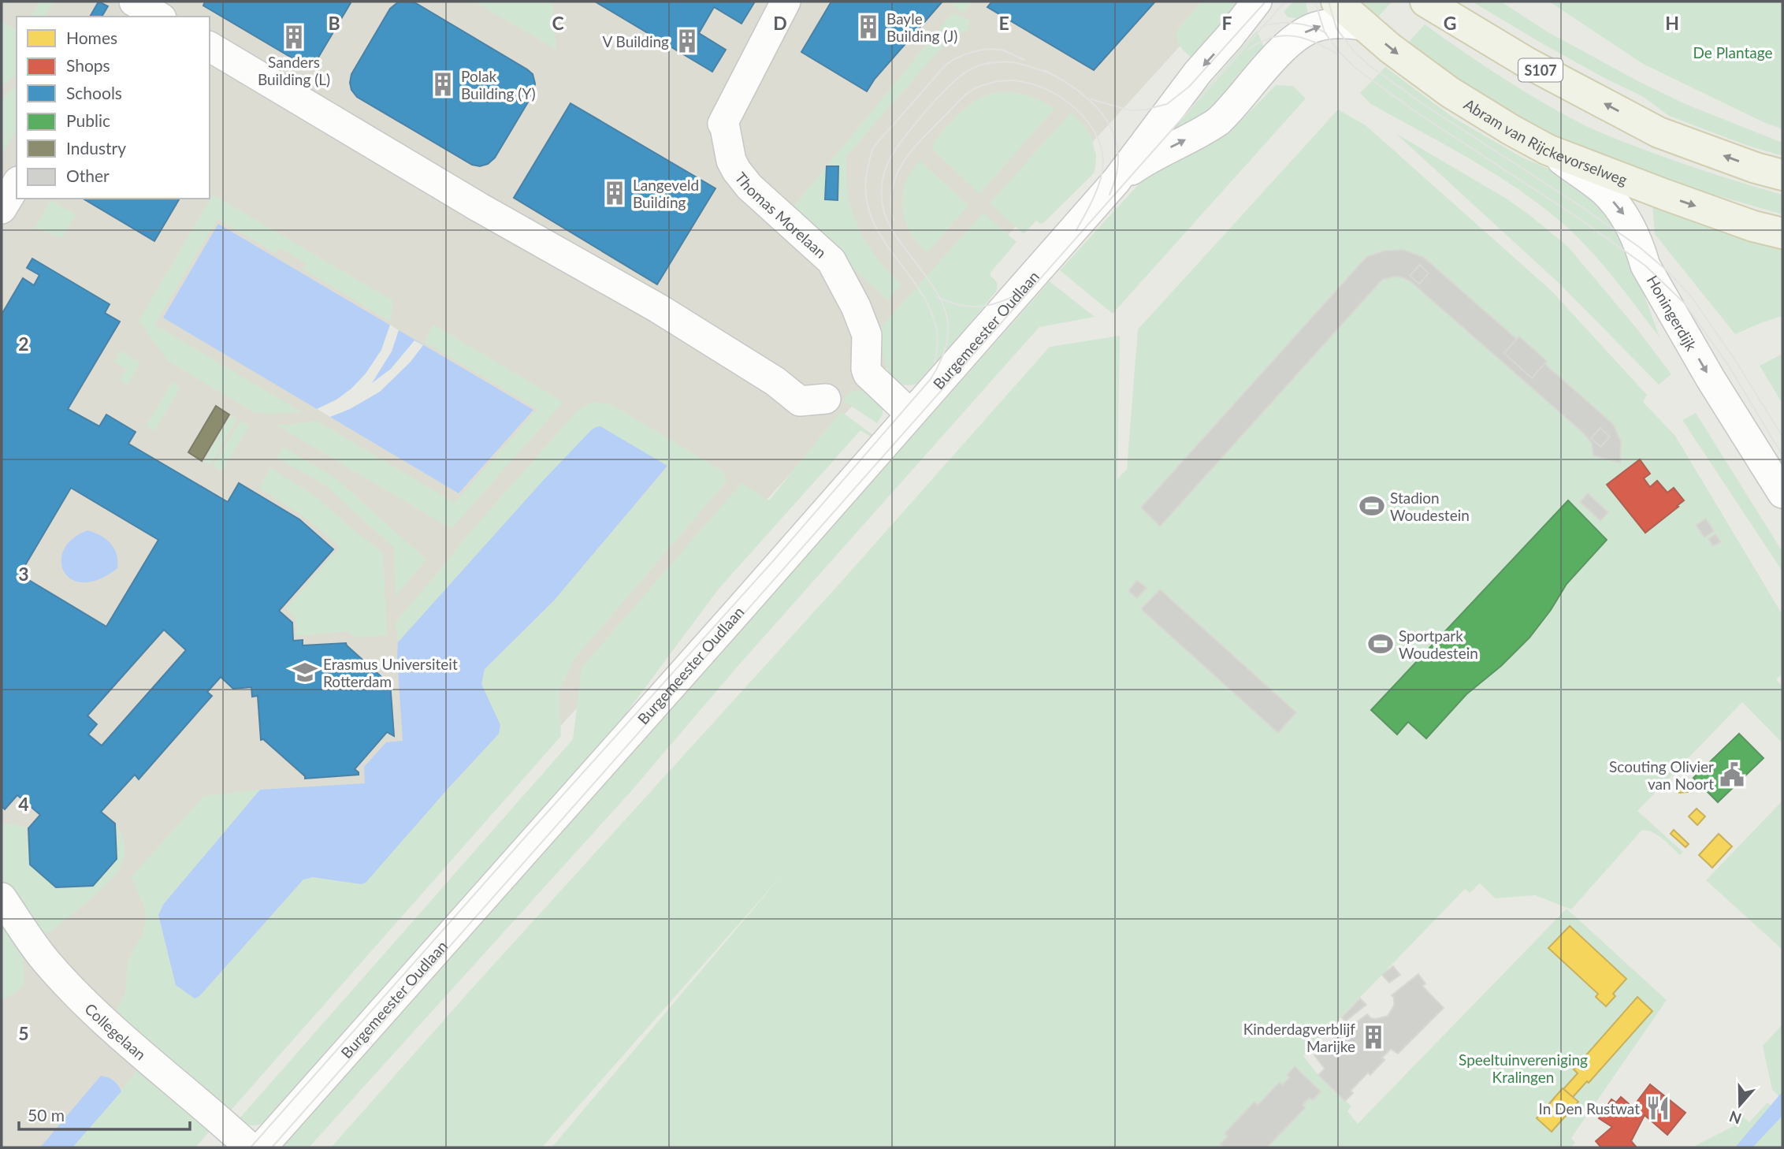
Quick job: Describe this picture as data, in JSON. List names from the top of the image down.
{
  "streets": {
    "main road": ["S107", "Abram van Rijckevorselweg"],
    "street": [
      "Thomas Morelaan",
      "Honingerdijk",
      "Burgemeester Oudlaan",
      "Collegelaan"
    ]
  },
  "crossings": [
    ["Abram van Rijckevorselweg", "Honingerdijk"],
    ["Abram van Rijckevorselweg", "Burgemeester Oudlaan"],
    ["Thomas Morelaan", "Burgemeester Oudlaan"]
  ],
  "one_way": ["Honingerdijk"],
  "parks": ["De Plantage", "Speeltuinvereniging Kralingen"],
  "places": {
    "building": [
      "Bayle Building (J)",
      "Sanders Building (L)",
      "V Building",
      "Polak Building (Y)",
      "Langeveld Building",
      "Kinderdagverblijf Marijke"
    ],
    "sports": ["Stadion Woudestein", "Sportpark Woudestein"],
    "school or university": ["Erasmus Universiteit Rotterdam"],
    "public building": ["Scouting Olivier van Noort"],
    "restaurant": ["In Den Rustwat"]
  },
  "legend": [
    "Homes",
    "Shops",
    "Schools",
    "Public",
    "Industry",
    "Other"
  ],
  "scale_bar": "50 m",
  "north": "bottom",
  "grid": {
    "columns": [
      "B",
      "C",
      "D",
      "E",
      "F",
      "G",
      "H"
    ],
    "rows": [
      "2",
      "3",
      "4",
      "5"
    ]
  }
}
